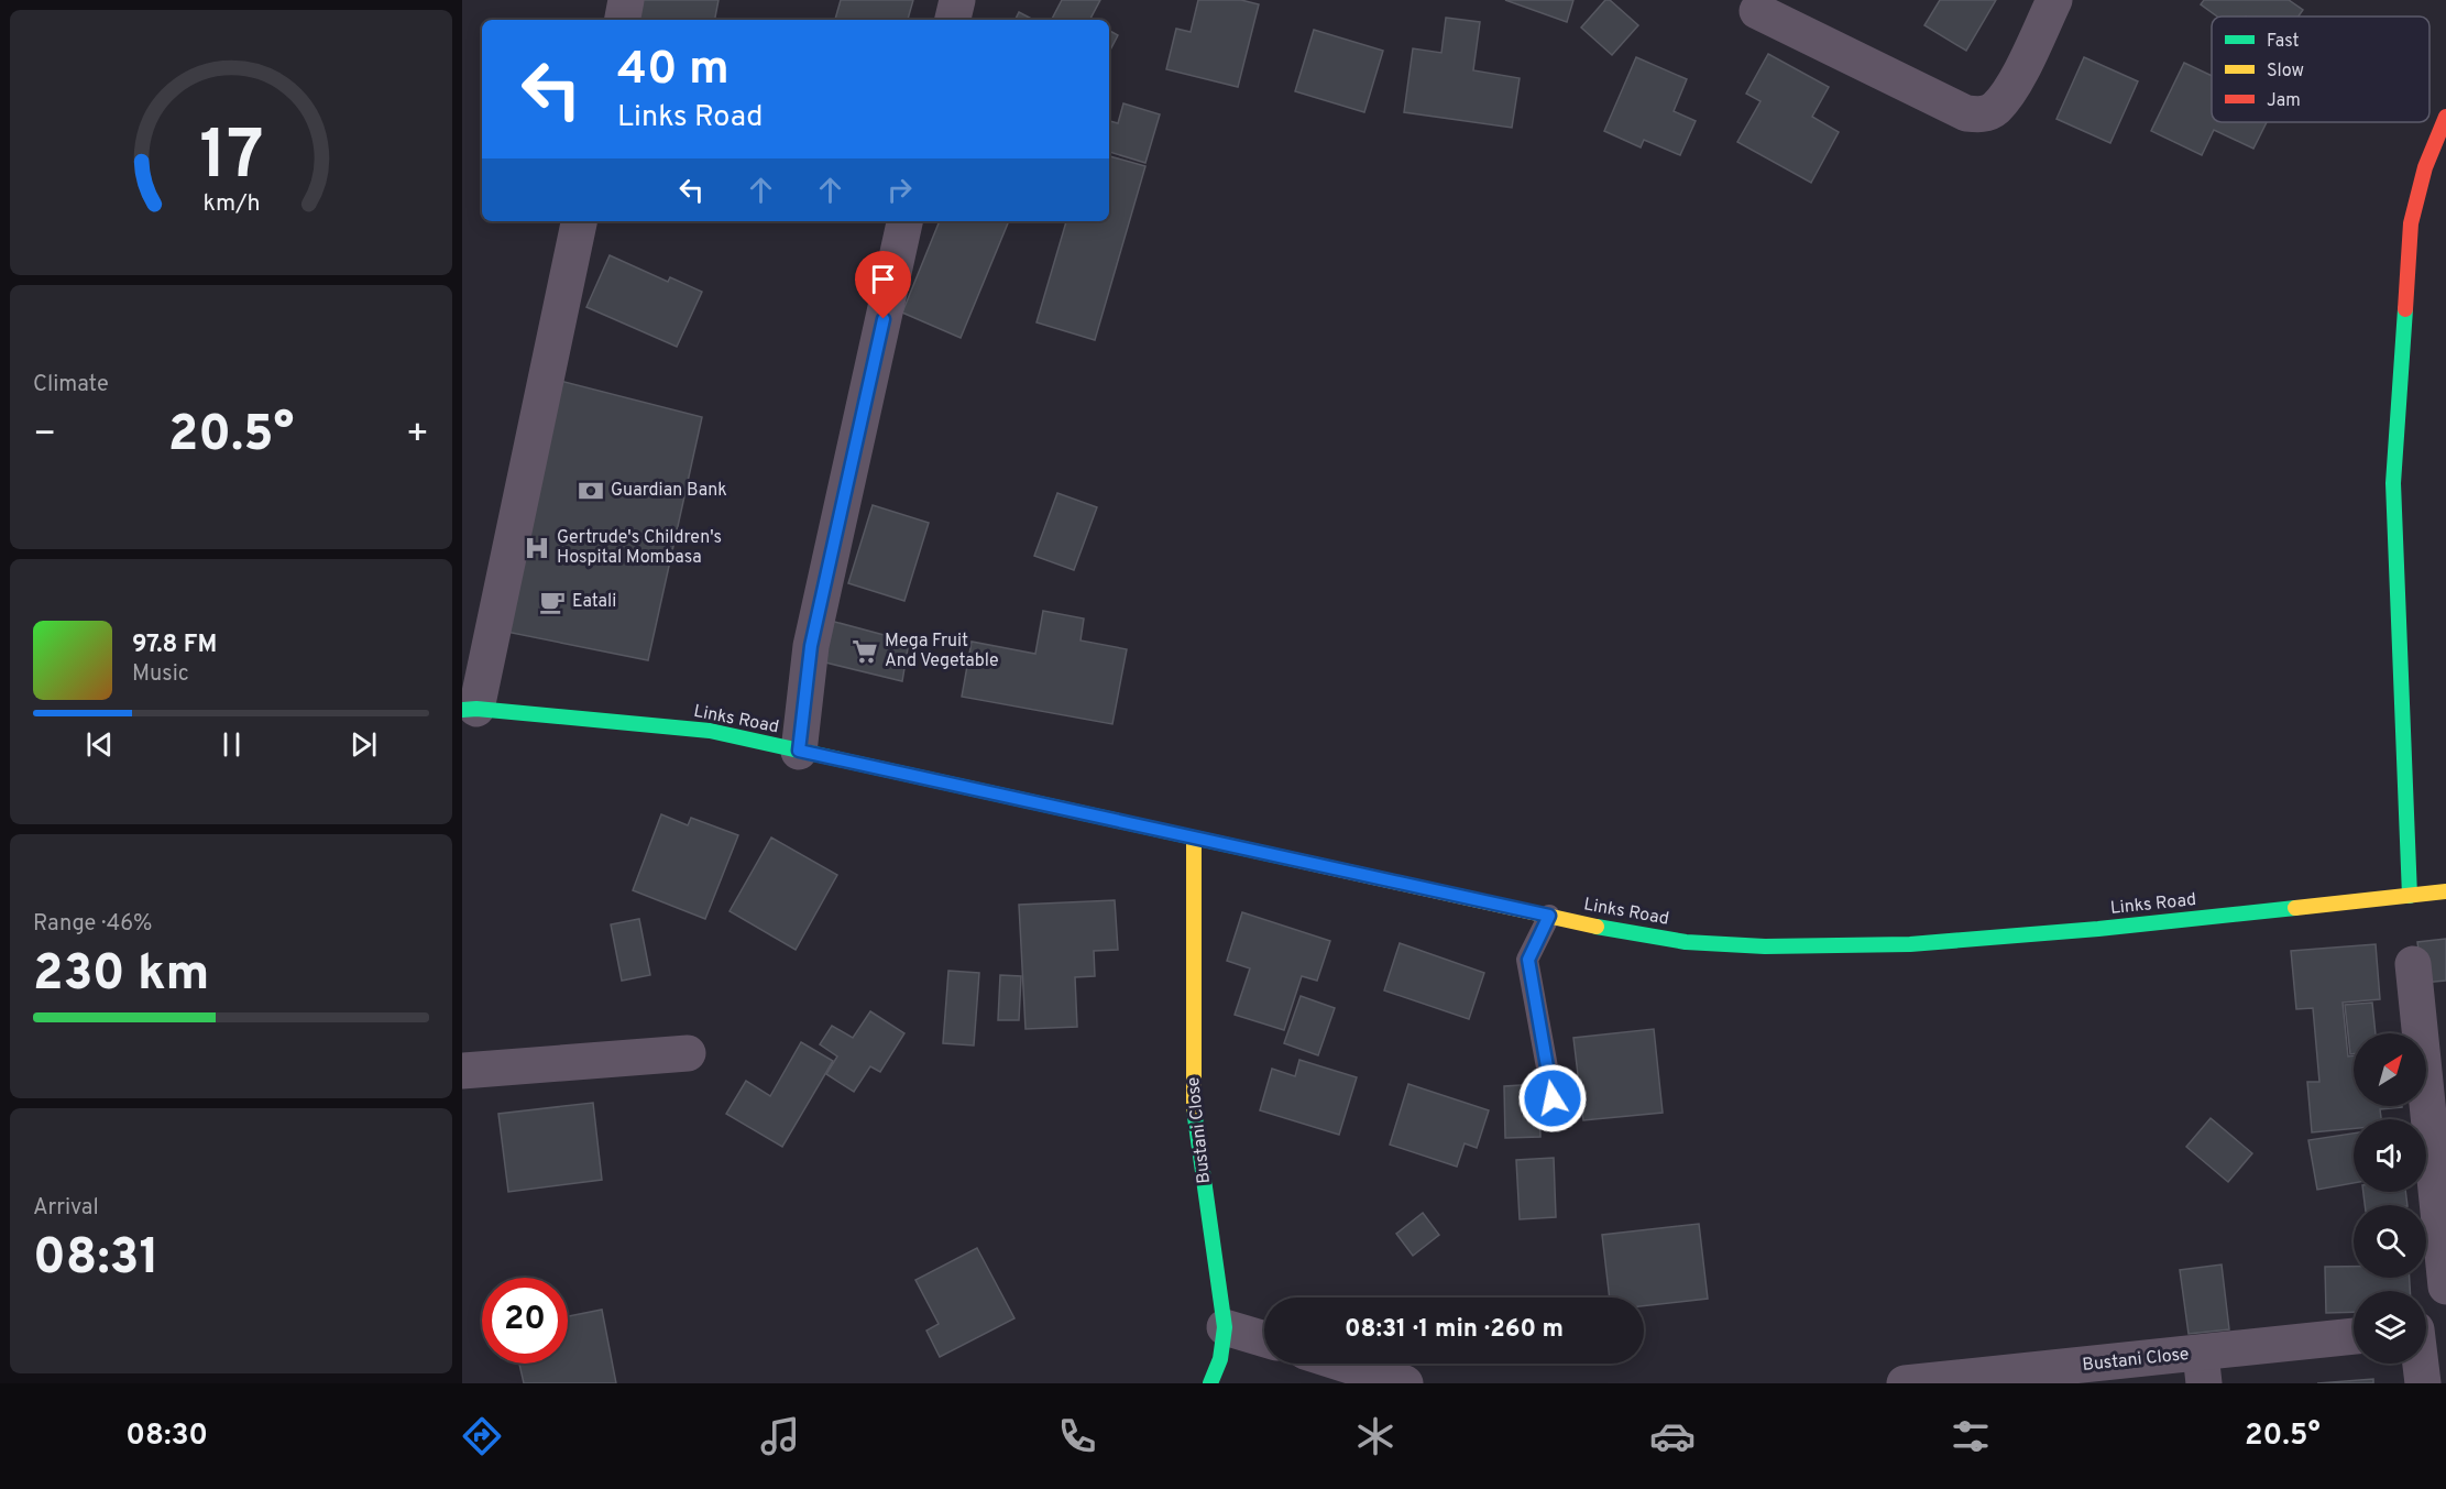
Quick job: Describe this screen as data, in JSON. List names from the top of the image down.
{
  "streets": {
    "main road": ["Links Road", "Bustani Close"]
  },
  "crossings": [
    ["Links Road", "Bustani Close"]
  ],
  "places": {
    "bank": ["Guardian Bank"],
    "hospital": ["Gertrude's Children's Hospital Mombasa"],
    "cafe": ["Eatali"],
    "supermarket": ["Mega Fruit And Vegetable"]
  },
  "legend": ["Fast", "Slow", "Jam"],
  "north": "top right",
  "page": {
    "turn": ["40 m", "Links Road"],
    "tile": [
      "Climate",
      ["Range · 46%", "230 km"],
      ["Arrival", "08:31"]
    ],
    "heat": ["−", "20.5°", "+"],
    "song": ["97.8 FM", "Music"],
    "limit": "20",
    "trip": "08:31 · 1 min · 260 m",
    "tabs": ["08:30", "20.5°"],
    "gauge": ["17", "km/h"]
  }
}
